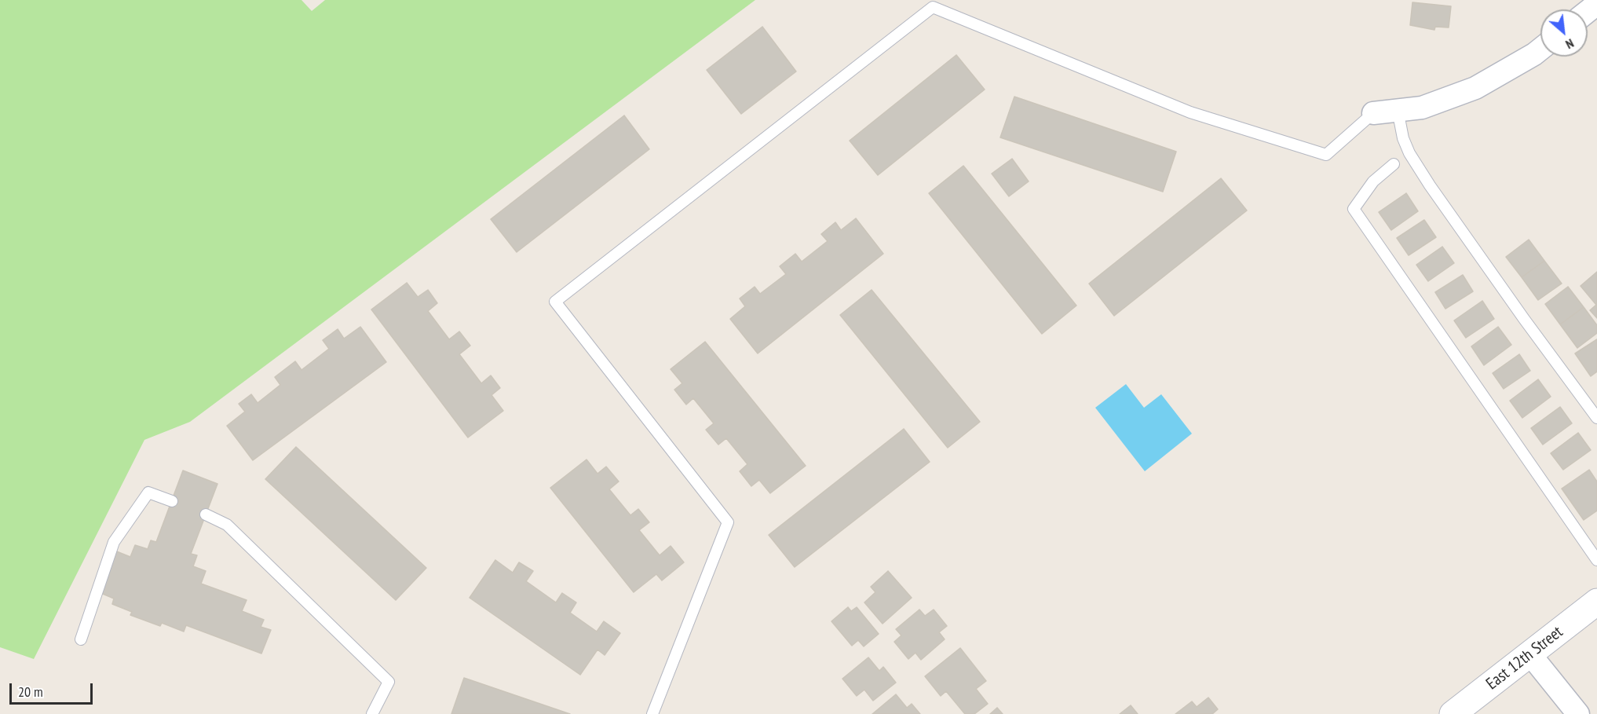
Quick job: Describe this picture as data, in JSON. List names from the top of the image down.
{
  "streets": {
    "street": ["East 12th Street"]
  },
  "scale_bar": "20 m",
  "north": "bottom right"
}
